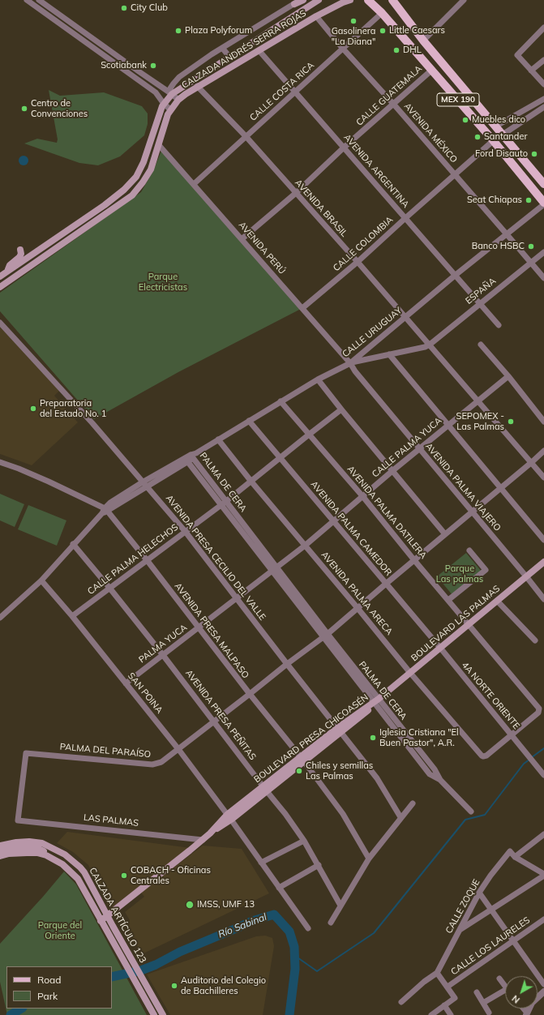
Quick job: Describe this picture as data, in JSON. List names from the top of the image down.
{
  "streets": {
    "main road": [
      "CALZADA ANDRÉS SERRA ROJAS",
      "MEX 190",
      "BOULEVARD LAS PALMAS",
      "BOULEVARD PRESA CHICOASÉN",
      "CALZADA ARTÍCULO 123"
    ],
    "street": [
      "CALLE COSTA RICA",
      "CALLE GUATEMALA",
      "AVENIDA MÉXICO",
      "AVENIDA ARGENTINA",
      "AVENIDA BRASIL",
      "CALLE COLOMBIA",
      "AVENIDA PERÚ",
      "ESPAÑA",
      "CALLE URUGUAY",
      "CALLE PALMA YUCA",
      "PALMA DE CERA",
      "AVENIDA PALMA VIAJERO",
      "AVENIDA PALMA DATILERA",
      "AVENIDA PALMA CAMEDOR",
      "AVENIDA PRESA CECILIO DEL VALLE",
      "CALLE PALMA HELECHOS",
      "AVENIDA PALMA ARECA",
      "AVENIDA PRESA MALPASO",
      "PALMA YUCA",
      "SAN POINA",
      "4A NORTE ORIENTE",
      "AVENIDA PRESA PEÑITAS",
      "PALMA DEL PARAÍSO",
      "LAS PALMAS",
      "CALLE ZOQUE",
      "CALLE LOS LAURELES"
    ]
  },
  "crossings": [
    ["CALZADA ANDRÉS SERRA ROJAS", "AVENIDA MÉXICO"],
    ["CALZADA ANDRÉS SERRA ROJAS", "AVENIDA ARGENTINA"],
    ["CALZADA ANDRÉS SERRA ROJAS", "AVENIDA BRASIL"],
    ["CALZADA ANDRÉS SERRA ROJAS", "AVENIDA PERÚ"],
    ["CALLE COSTA RICA", "MEX 190"],
    ["CALLE COSTA RICA", "AVENIDA MÉXICO"],
    ["CALLE COSTA RICA", "AVENIDA ARGENTINA"],
    ["CALLE COSTA RICA", "AVENIDA BRASIL"],
    ["CALLE COSTA RICA", "AVENIDA PERÚ"],
    ["CALLE GUATEMALA", "MEX 190"],
    ["CALLE GUATEMALA", "AVENIDA MÉXICO"],
    ["CALLE GUATEMALA", "AVENIDA ARGENTINA"],
    ["CALLE GUATEMALA", "AVENIDA BRASIL"],
    ["CALLE GUATEMALA", "AVENIDA PERÚ"],
    ["MEX 190", "CALLE COLOMBIA"],
    ["MEX 190", "CALLE URUGUAY"],
    ["AVENIDA MÉXICO", "CALLE COLOMBIA"],
    ["AVENIDA MÉXICO", "ESPAÑA"],
    ["AVENIDA MÉXICO", "CALLE URUGUAY"],
    ["AVENIDA ARGENTINA", "CALLE COLOMBIA"],
    ["AVENIDA ARGENTINA", "ESPAÑA"],
    ["AVENIDA ARGENTINA", "CALLE URUGUAY"],
    ["AVENIDA BRASIL", "CALLE COLOMBIA"],
    ["AVENIDA BRASIL", "ESPAÑA"],
    ["AVENIDA BRASIL", "CALLE URUGUAY"],
    ["AVENIDA BRASIL", "CALLE PALMA YUCA"],
    ["AVENIDA BRASIL", "PALMA DEL PARAÍSO"],
    ["CALLE COLOMBIA", "AVENIDA PERÚ"],
    ["AVENIDA PERÚ", "CALLE URUGUAY"],
    ["AVENIDA PERÚ", "AVENIDA PALMA VIAJERO"],
    ["CALLE URUGUAY", "PALMA DE CERA"],
    ["CALLE URUGUAY", "AVENIDA PALMA VIAJERO"],
    ["CALLE URUGUAY", "AVENIDA PALMA DATILERA"],
    ["CALLE URUGUAY", "AVENIDA PALMA CAMEDOR"],
    ["CALLE URUGUAY", "AVENIDA PRESA CECILIO DEL VALLE"],
    ["CALLE URUGUAY", "AVENIDA PALMA ARECA"],
    ["CALLE URUGUAY", "AVENIDA PRESA MALPASO"],
    ["CALLE URUGUAY", "SAN POINA"],
    ["CALLE URUGUAY", "AVENIDA PRESA PEÑITAS"],
    ["CALLE PALMA YUCA", "PALMA DE CERA"],
    ["CALLE PALMA YUCA", "AVENIDA PALMA VIAJERO"],
    ["CALLE PALMA YUCA", "AVENIDA PALMA DATILERA"],
    ["CALLE PALMA YUCA", "AVENIDA PALMA CAMEDOR"],
    ["CALLE PALMA YUCA", "AVENIDA PALMA ARECA"],
    ["CALLE PALMA YUCA", "PALMA YUCA"],
    ["PALMA DE CERA", "CALLE PALMA HELECHOS"],
    ["PALMA DE CERA", "BOULEVARD LAS PALMAS"],
    ["PALMA DE CERA", "PALMA YUCA"],
    ["PALMA DE CERA", "BOULEVARD PRESA CHICOASÉN"],
    ["PALMA DE CERA", "PALMA DEL PARAÍSO"],
    ["AVENIDA PALMA VIAJERO", "BOULEVARD LAS PALMAS"],
    ["AVENIDA PALMA VIAJERO", "PALMA DEL PARAÍSO"],
    ["AVENIDA PALMA DATILERA", "CALLE PALMA HELECHOS"],
    ["AVENIDA PALMA DATILERA", "AVENIDA PALMA ARECA"],
    ["AVENIDA PALMA DATILERA", "BOULEVARD LAS PALMAS"],
    ["AVENIDA PALMA DATILERA", "4A NORTE ORIENTE"],
    ["AVENIDA PALMA DATILERA", "PALMA DEL PARAÍSO"],
    ["AVENIDA PALMA CAMEDOR", "CALLE PALMA HELECHOS"],
    ["AVENIDA PALMA CAMEDOR", "BOULEVARD LAS PALMAS"],
    ["AVENIDA PALMA CAMEDOR", "4A NORTE ORIENTE"],
    ["AVENIDA PALMA CAMEDOR", "PALMA DEL PARAÍSO"],
    ["AVENIDA PRESA CECILIO DEL VALLE", "CALLE PALMA HELECHOS"],
    ["AVENIDA PRESA CECILIO DEL VALLE", "PALMA YUCA"],
    ["AVENIDA PRESA CECILIO DEL VALLE", "BOULEVARD PRESA CHICOASÉN"],
    ["AVENIDA PRESA CECILIO DEL VALLE", "PALMA DEL PARAÍSO"],
    ["CALLE PALMA HELECHOS", "AVENIDA PALMA ARECA"],
    ["CALLE PALMA HELECHOS", "AVENIDA PRESA MALPASO"],
    ["CALLE PALMA HELECHOS", "SAN POINA"],
    ["CALLE PALMA HELECHOS", "AVENIDA PRESA PEÑITAS"],
    ["AVENIDA PALMA ARECA", "BOULEVARD LAS PALMAS"],
    ["AVENIDA PALMA ARECA", "4A NORTE ORIENTE"],
    ["AVENIDA PALMA ARECA", "PALMA DEL PARAÍSO"],
    ["BOULEVARD LAS PALMAS", "4A NORTE ORIENTE"],
    ["BOULEVARD LAS PALMAS", "BOULEVARD PRESA CHICOASÉN"],
    ["AVENIDA PRESA MALPASO", "PALMA YUCA"],
    ["AVENIDA PRESA MALPASO", "BOULEVARD PRESA CHICOASÉN"],
    ["AVENIDA PRESA MALPASO", "PALMA DEL PARAÍSO"],
    ["PALMA YUCA", "SAN POINA"],
    ["PALMA YUCA", "AVENIDA PRESA PEÑITAS"],
    ["SAN POINA", "BOULEVARD PRESA CHICOASÉN"],
    ["SAN POINA", "PALMA DEL PARAÍSO"],
    ["AVENIDA PRESA PEÑITAS", "BOULEVARD PRESA CHICOASÉN"],
    ["AVENIDA PRESA PEÑITAS", "PALMA DEL PARAÍSO"],
    ["BOULEVARD PRESA CHICOASÉN", "LAS PALMAS"],
    ["BOULEVARD PRESA CHICOASÉN", "CALZADA ARTÍCULO 123"],
    ["PALMA DEL PARAÍSO", "LAS PALMAS"]
  ],
  "water": ["Río Sabinal"],
  "parks": ["Parque Electricistas", "Parque Las palmas", "Parque del Oriente"],
  "places": [
    "City Club",
    "Gasolinera \"La Diana\"",
    "Plaza Polyforum",
    "Little Caesars",
    "DHL",
    "Scotiabank",
    "Centro de Convenciones",
    "Muebles dico",
    "Santander",
    "Ford Disauto",
    "Seat Chiapas",
    "Banco HSBC",
    "Preparatoria del Estado No. 1",
    "SEPOMEX - Las Palmas",
    "Iglesia Cristiana \"El Buen Pastor\", A.R.",
    "Chiles y semillas Las Palmas",
    "COBACH - Oficinas Centrales",
    "IMSS, UMF 13",
    "Auditorio del Colegio de Bachilleres"
  ],
  "legend": ["Road", "Park"],
  "north": "bottom left"
}
